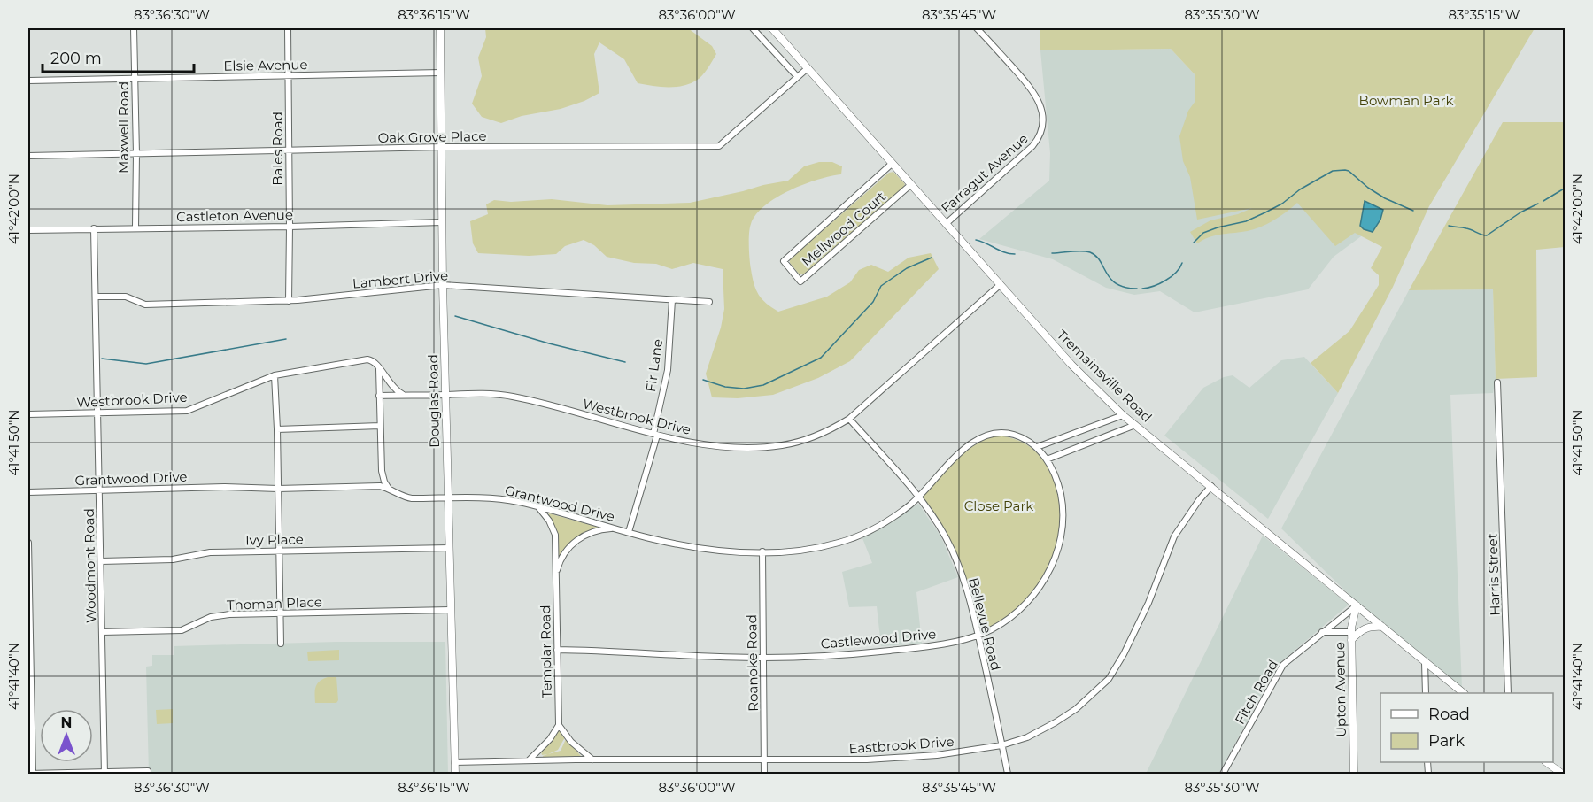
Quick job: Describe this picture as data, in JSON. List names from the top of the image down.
{
  "streets": {
    "street": [
      "Elsie Avenue",
      "Maxwell Road",
      "Oak Grove Place",
      "Bales Road",
      "Farragut Avenue",
      "Castleton Avenue",
      "Mellwood Court",
      "Lambert Drive",
      "Fir Lane",
      "Tremainsville Road",
      "Westbrook Drive",
      "Douglas Road",
      "Grantwood Drive",
      "Ivy Place",
      "Woodmont Road",
      "Harris Street",
      "Thoman Place",
      "Bellevue Road",
      "Castlewood Drive",
      "Templar Road",
      "Roanoke Road",
      "Upton Avenue",
      "Fitch Road",
      "Eastbrook Drive"
    ]
  },
  "crossings": [
    ["Elsie Avenue", "Maxwell Road"],
    ["Elsie Avenue", "Bales Road"],
    ["Elsie Avenue", "Douglas Road"],
    ["Maxwell Road", "Oak Grove Place"],
    ["Maxwell Road", "Castleton Avenue"],
    ["Oak Grove Place", "Bales Road"],
    ["Oak Grove Place", "Tremainsville Road"],
    ["Oak Grove Place", "Douglas Road"],
    ["Bales Road", "Castleton Avenue"],
    ["Bales Road", "Lambert Drive"],
    ["Farragut Avenue", "Tremainsville Road"],
    ["Castleton Avenue", "Douglas Road"],
    ["Castleton Avenue", "Woodmont Road"],
    ["Mellwood Court", "Tremainsville Road"],
    ["Lambert Drive", "Fir Lane"],
    ["Lambert Drive", "Douglas Road"],
    ["Lambert Drive", "Woodmont Road"],
    ["Fir Lane", "Westbrook Drive"],
    ["Fir Lane", "Grantwood Drive"],
    ["Tremainsville Road", "Westbrook Drive"],
    ["Tremainsville Road", "Upton Avenue"],
    ["Tremainsville Road", "Fitch Road"],
    ["Tremainsville Road", "Eastbrook Drive"],
    ["Westbrook Drive", "Douglas Road"],
    ["Westbrook Drive", "Woodmont Road"],
    ["Westbrook Drive", "Bellevue Road"],
    ["Douglas Road", "Grantwood Drive"],
    ["Douglas Road", "Ivy Place"],
    ["Douglas Road", "Thoman Place"],
    ["Douglas Road", "Eastbrook Drive"],
    ["Grantwood Drive", "Woodmont Road"],
    ["Grantwood Drive", "Bellevue Road"],
    ["Grantwood Drive", "Castlewood Drive"],
    ["Grantwood Drive", "Templar Road"],
    ["Grantwood Drive", "Roanoke Road"],
    ["Ivy Place", "Woodmont Road"],
    ["Woodmont Road", "Thoman Place"],
    ["Bellevue Road", "Castlewood Drive"],
    ["Bellevue Road", "Eastbrook Drive"],
    ["Castlewood Drive", "Templar Road"],
    ["Castlewood Drive", "Roanoke Road"],
    ["Roanoke Road", "Eastbrook Drive"],
    ["Upton Avenue", "Fitch Road"]
  ],
  "parks": ["Bowman Park", "Close Park"],
  "legend": ["Road", "Park"],
  "scale_bar": "200 m",
  "north": "top",
  "coordinates": [
    "83°36'30\"W",
    "83°36'15\"W",
    "83°36'00\"W",
    "83°35'45\"W",
    "83°35'30\"W",
    "83°35'15\"W",
    "41°42'00\"N",
    "41°41'50\"N",
    "41°41'40\"N"
  ]
}
